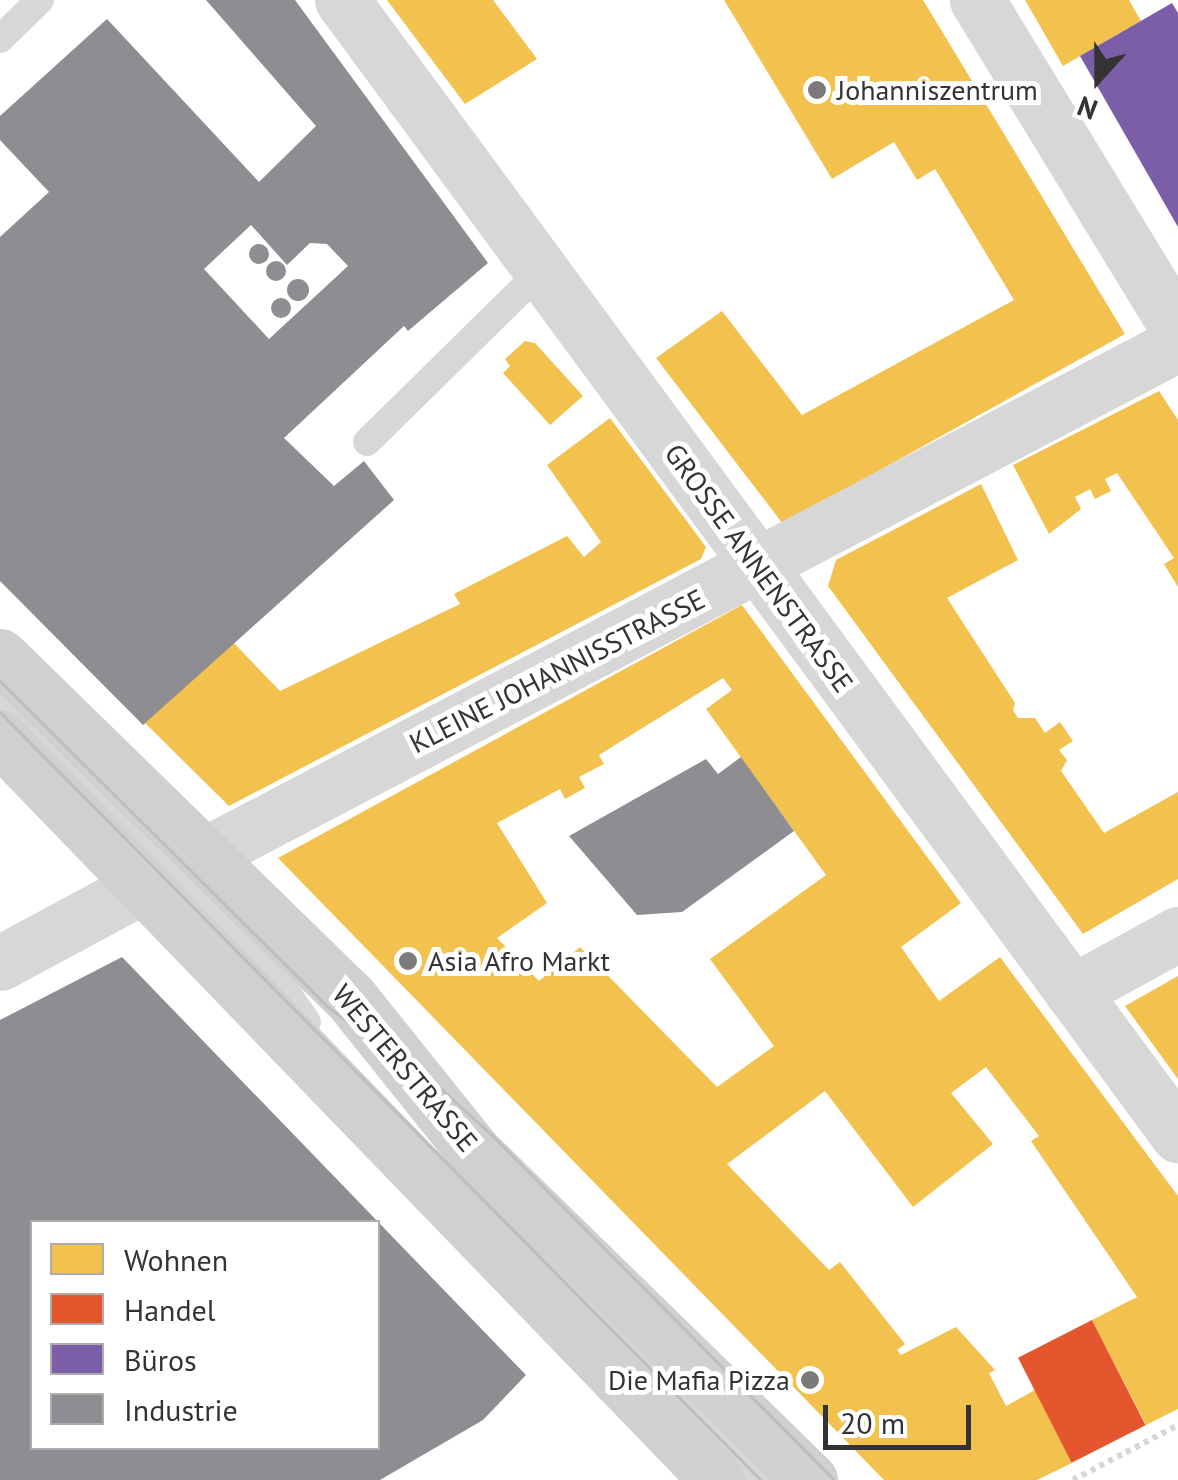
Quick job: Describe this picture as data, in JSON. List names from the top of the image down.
{
  "streets": {
    "main road": ["WESTERSTRASSE"],
    "street": ["GROSSE ANNENSTRASSE", "KLEINE JOHANNISSTRASSE"]
  },
  "crossings": [
    ["GROSSE ANNENSTRASSE", "KLEINE JOHANNISSTRASSE"],
    ["KLEINE JOHANNISSTRASSE", "WESTERSTRASSE"]
  ],
  "places": ["Johanniszentrum", "Asia Afro Markt", "Die Mafia Pizza"],
  "legend": [
    "Wohnen",
    "Handel",
    "Büros",
    "Industrie"
  ],
  "scale_bar": "20 m",
  "north": "bottom"
}
